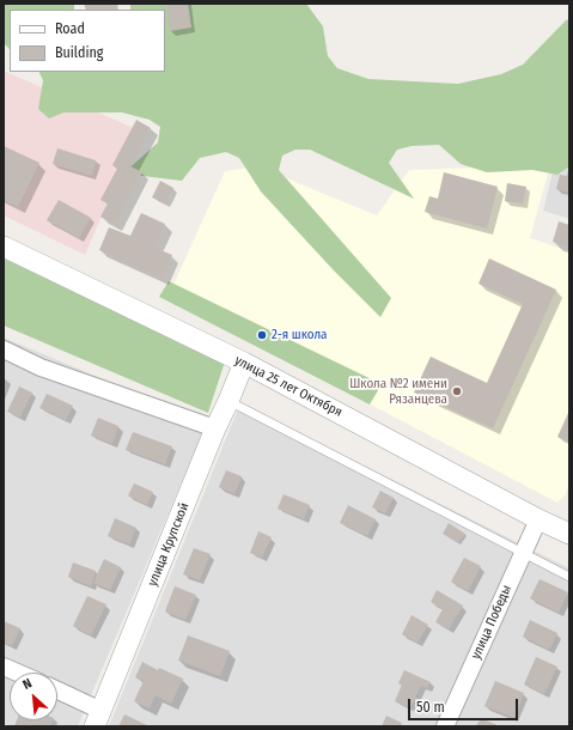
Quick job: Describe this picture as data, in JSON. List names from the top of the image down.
{
  "streets": {
    "street": ["улица 25 лет Октября", "улица Крупской", "улица Победы"]
  },
  "crossings": [
    ["улица 25 лет Октября", "улица Крупской"],
    ["улица 25 лет Октября", "улица Победы"]
  ],
  "places": ["2-я школа", "Школа №2 имени Рязанцева"],
  "legend": ["Road", "Building"],
  "scale_bar": "50 m",
  "north": "top left"
}
